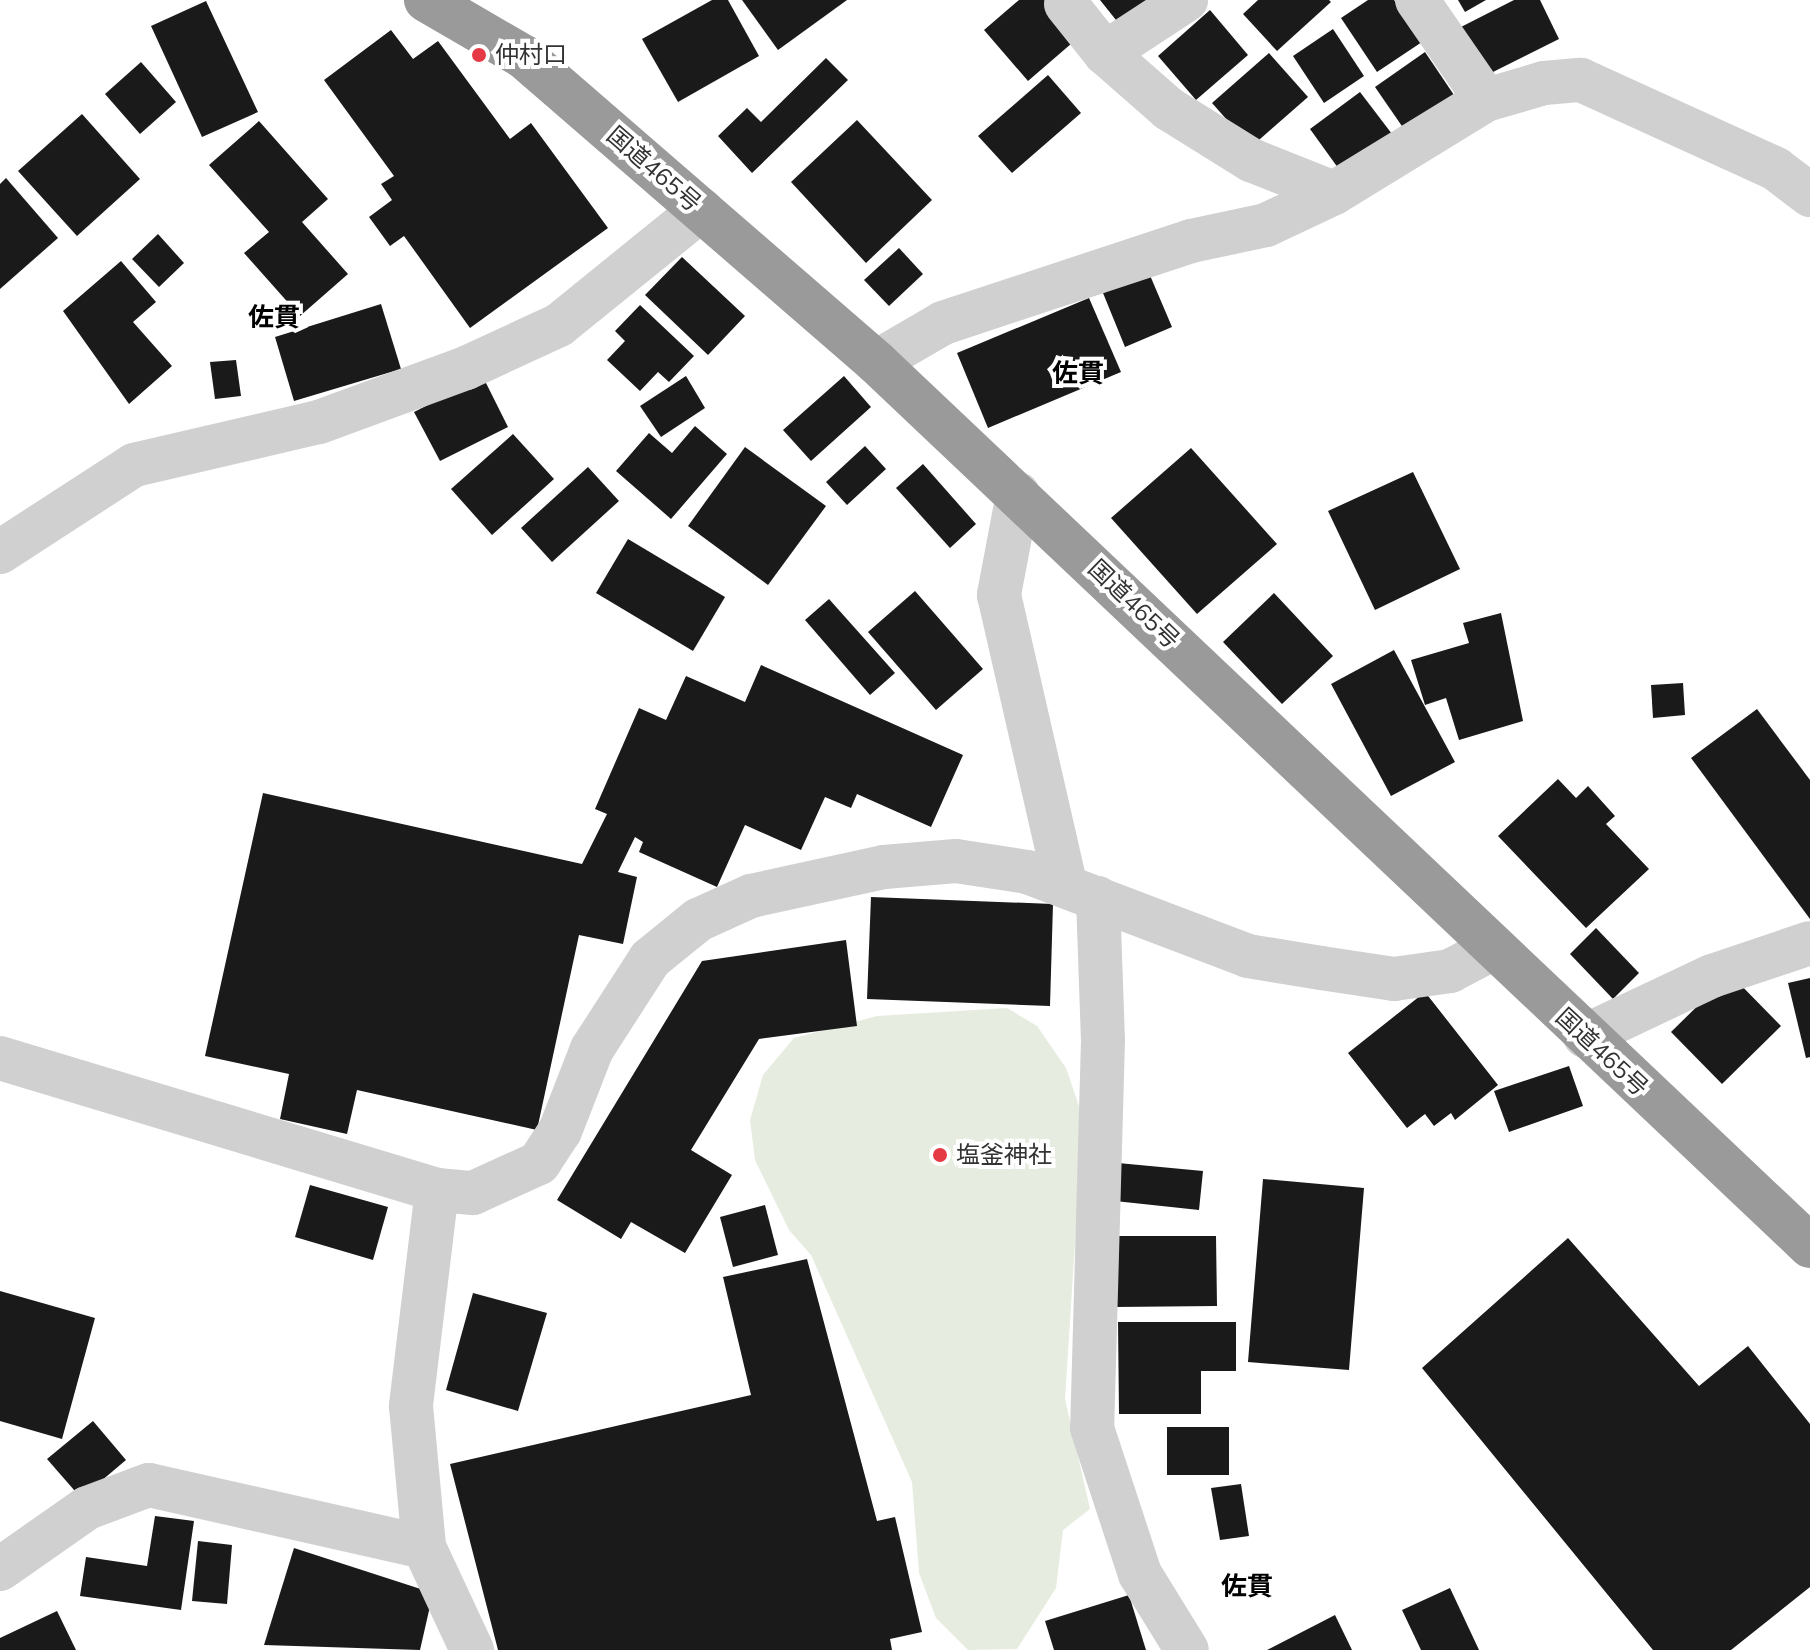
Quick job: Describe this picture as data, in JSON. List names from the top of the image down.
{
  "streets": {
    "highway": ["国道465号"]
  },
  "districts": ["佐貫", "佐貫", "佐貫"],
  "places": ["仲村口", "塩釜神社"]
}
